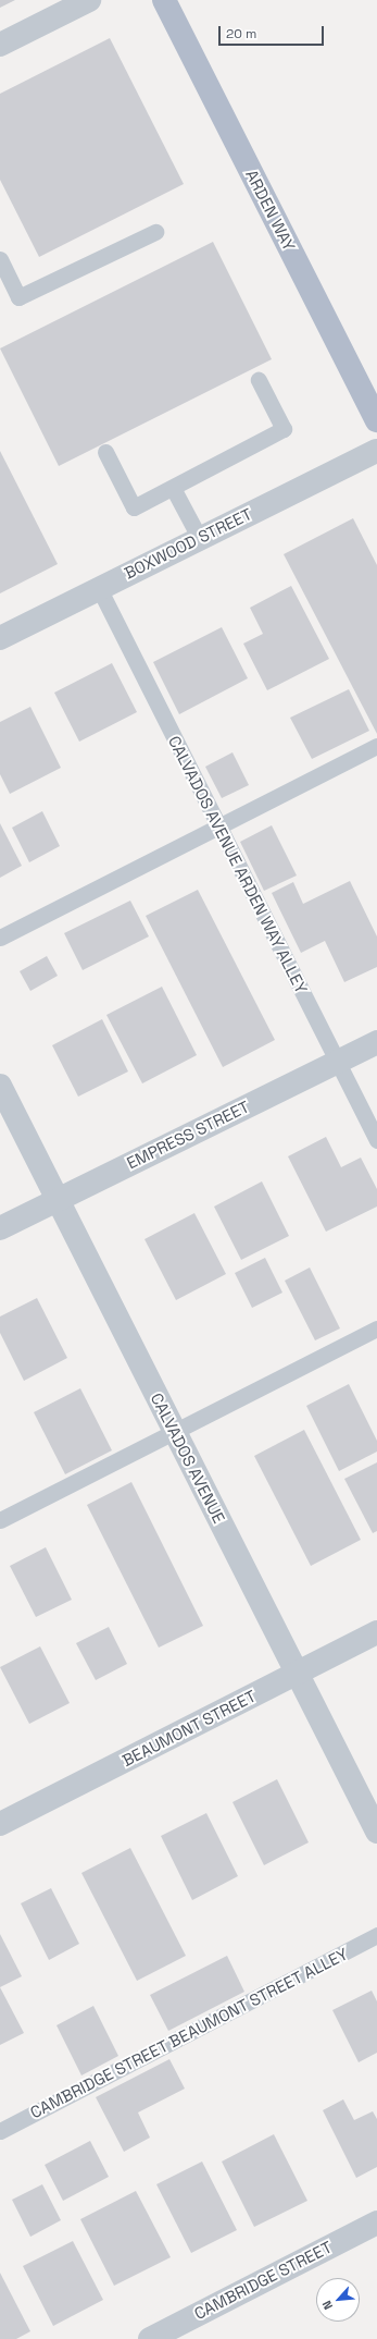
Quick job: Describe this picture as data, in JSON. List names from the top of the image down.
{
  "streets": {
    "main road": ["ARDEN WAY"],
    "street": [
      "BOXWOOD STREET",
      "EMPRESS STREET",
      "CALVADOS AVENUE",
      "BEAUMONT STREET",
      "CAMBRIDGE STREET"
    ],
    "lane": ["CALVADOS AVENUE ARDEN WAY ALLEY", "CAMBRIDGE STREET BEAUMONT STREET ALLEY"]
  },
  "crossings": [
    ["BOXWOOD STREET", "CALVADOS AVENUE ARDEN WAY ALLEY"],
    ["CALVADOS AVENUE ARDEN WAY ALLEY", "EMPRESS STREET"],
    ["EMPRESS STREET", "CALVADOS AVENUE"],
    ["CALVADOS AVENUE", "BEAUMONT STREET"]
  ],
  "scale_bar": "20 m",
  "north": "bottom left"
}
